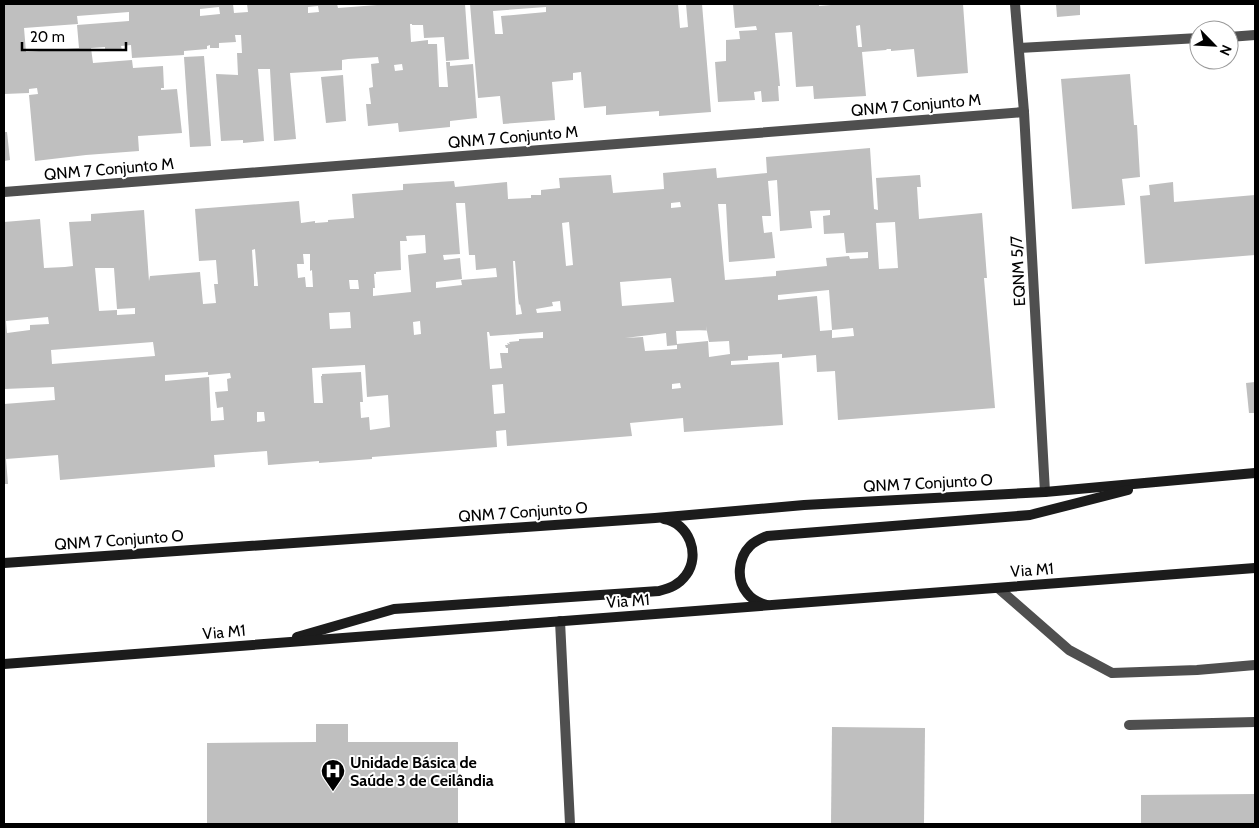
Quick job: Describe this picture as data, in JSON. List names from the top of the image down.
{
  "streets": {
    "main road": ["QNM 7 Conjunto O", "Via M1"],
    "street": ["QNM 7 Conjunto M", "EQNM 5/7"]
  },
  "crossings": [
    ["QNM 7 Conjunto M", "EQNM 5/7"],
    ["EQNM 5/7", "QNM 7 Conjunto O"]
  ],
  "places": {
    "hospital": ["Unidade Básica de Saúde 3 de Ceilândia"]
  },
  "scale_bar": "20 m",
  "north": "bottom right"
}
